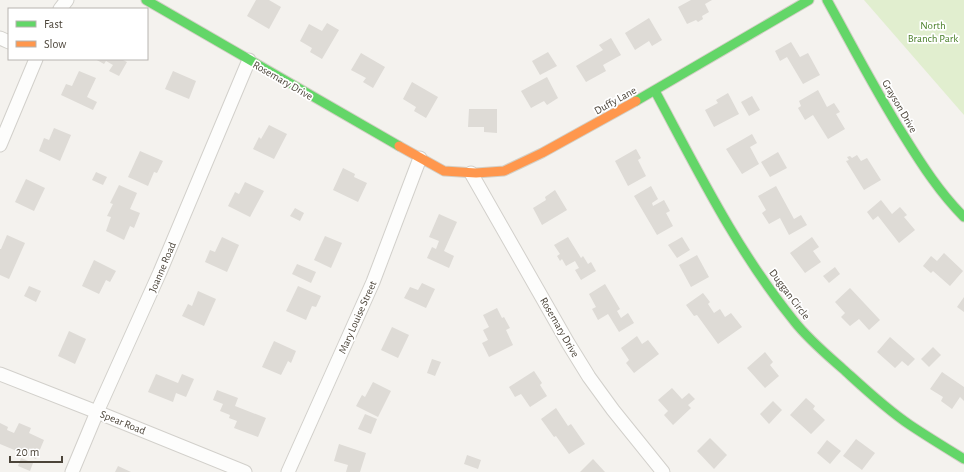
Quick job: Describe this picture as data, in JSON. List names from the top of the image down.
{
  "streets": {
    "street": [
      "Rosemary Drive",
      "Duffy Lane",
      "Grayson Drive",
      "Joanne Road",
      "Duggan Circle",
      "Mary Louise Street",
      "Spear Road"
    ]
  },
  "crossings": [
    ["Rosemary Drive", "Duffy Lane"],
    ["Rosemary Drive", "Joanne Road"],
    ["Rosemary Drive", "Mary Louise Street"],
    ["Duffy Lane", "Duggan Circle"],
    ["Duffy Lane", "Mary Louise Street"],
    ["Joanne Road", "Spear Road"]
  ],
  "parks": ["North Branch Park"],
  "legend": ["Fast", "Slow"],
  "scale_bar": "20 m"
}
